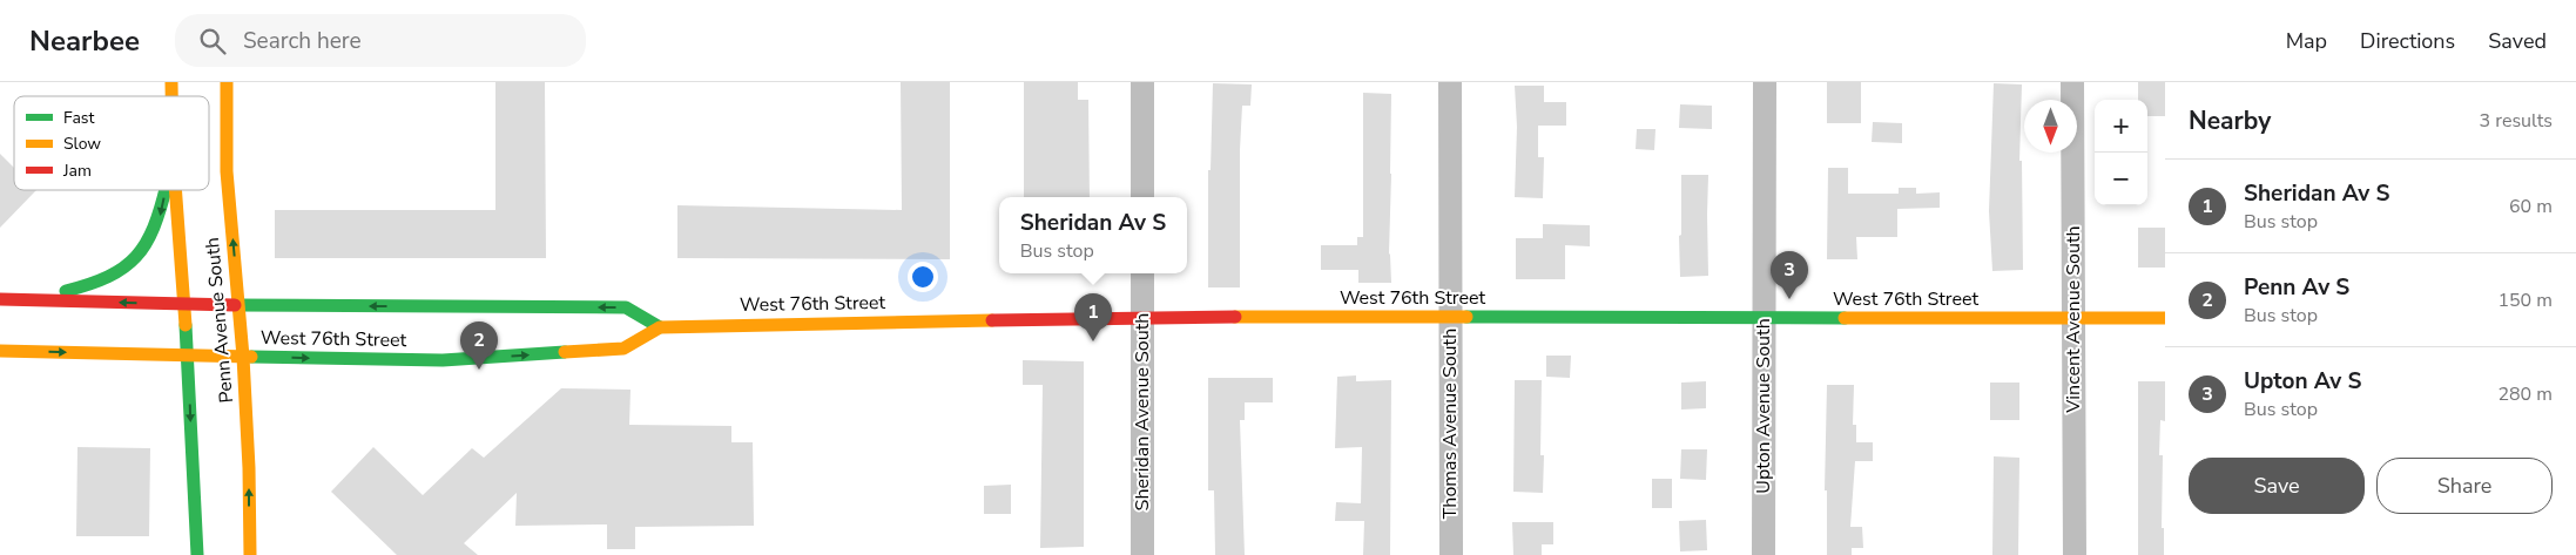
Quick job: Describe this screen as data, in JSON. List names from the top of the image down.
{
  "streets": {
    "street": [
      "West 76th Street",
      "Vincent Avenue South",
      "Penn Avenue South",
      "Upton Avenue South",
      "Sheridan Avenue South",
      "Thomas Avenue South"
    ]
  },
  "crossings": [
    ["West 76th Street", "Vincent Avenue South"],
    ["West 76th Street", "Penn Avenue South"],
    ["West 76th Street", "Upton Avenue South"],
    ["West 76th Street", "Sheridan Avenue South"],
    ["West 76th Street", "Thomas Avenue South"]
  ],
  "legend": ["Fast", "Slow", "Jam"],
  "north": "bottom",
  "page": {
    "header": "Nearbee",
    "search": "Search here",
    "nav": ["Map", "Directions", "Saved"],
    "heading": ["Nearby", "3 results"],
    "map_buttons": ["+", "−"],
    "list": [
      {
        "mark": "1",
        "name": "Sheridan Av S",
        "note": "Bus stop",
        "value": "60 m"
      },
      {
        "mark": "2",
        "name": "Penn Av S",
        "note": "Bus stop",
        "value": "150 m"
      },
      {
        "mark": "3",
        "name": "Upton Av S",
        "note": "Bus stop",
        "value": "280 m"
      }
    ],
    "popup": ["Sheridan Av S", "Bus stop"],
    "pins": ["3", "1", "2"],
    "buttons": ["Save", "Share"]
  }
}
